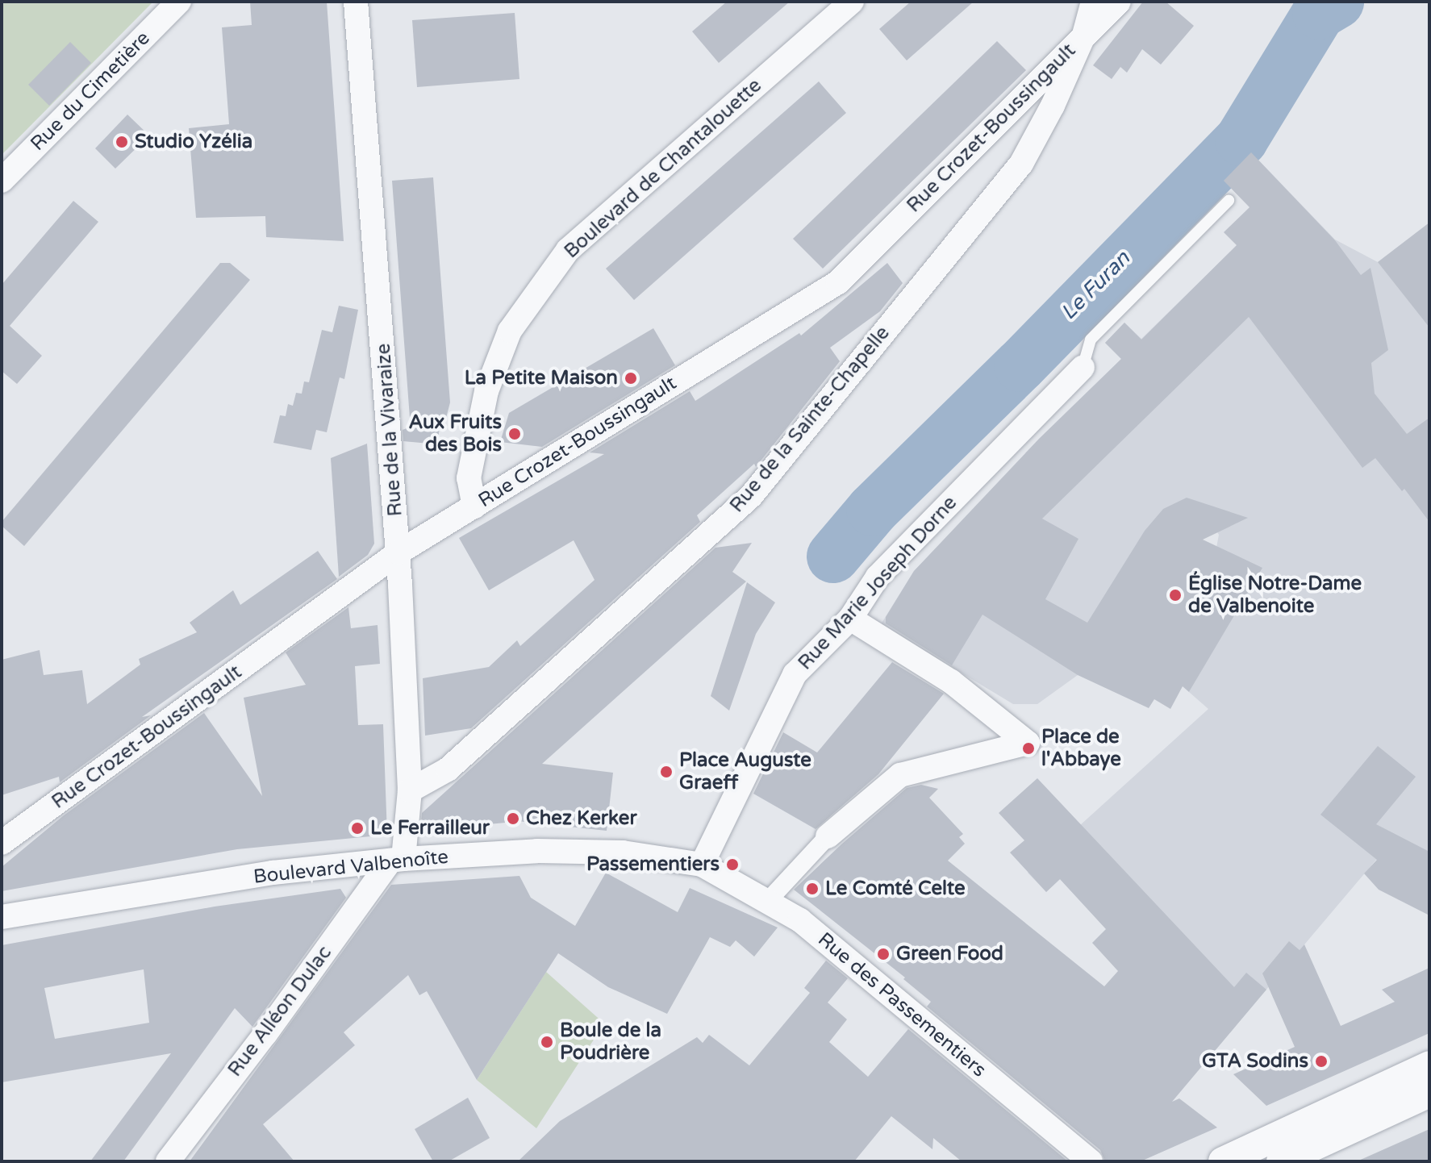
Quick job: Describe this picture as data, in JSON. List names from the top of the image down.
{
  "streets": {
    "street": [
      "Rue du Cimetière",
      "Rue Crozet-Boussingault",
      "Boulevard de Chantalouette",
      "Rue de la Sainte-Chapelle",
      "Rue de la Vivaraize",
      "Rue Marie Joseph Dorne",
      "Boulevard Valbenoîte",
      "Rue des Passementiers",
      "Rue Alléon Dulac"
    ]
  },
  "crossings": [
    ["Rue Crozet-Boussingault", "Boulevard de Chantalouette"],
    ["Rue Crozet-Boussingault", "Rue de la Sainte-Chapelle"],
    ["Rue Crozet-Boussingault", "Rue de la Vivaraize"],
    ["Rue de la Sainte-Chapelle", "Rue de la Vivaraize"],
    ["Rue de la Vivaraize", "Boulevard Valbenoîte"],
    ["Rue de la Vivaraize", "Rue Alléon Dulac"],
    ["Rue Marie Joseph Dorne", "Boulevard Valbenoîte"],
    ["Rue Marie Joseph Dorne", "Rue des Passementiers"],
    ["Boulevard Valbenoîte", "Rue des Passementiers"],
    ["Boulevard Valbenoîte", "Rue Alléon Dulac"]
  ],
  "water": ["Le Furan"],
  "places": [
    "Studio Yzélia",
    "La Petite Maison",
    "Aux Fruits des Bois",
    "Église Notre-Dame de Valbenoite",
    "Place de l'Abbaye",
    "Place Auguste Graeff",
    "Chez Kerker",
    "Le Ferrailleur",
    "Passementiers",
    "Le Comté Celte",
    "Green Food",
    "Boule de la Poudrière",
    "GTA Sodins"
  ]
}
